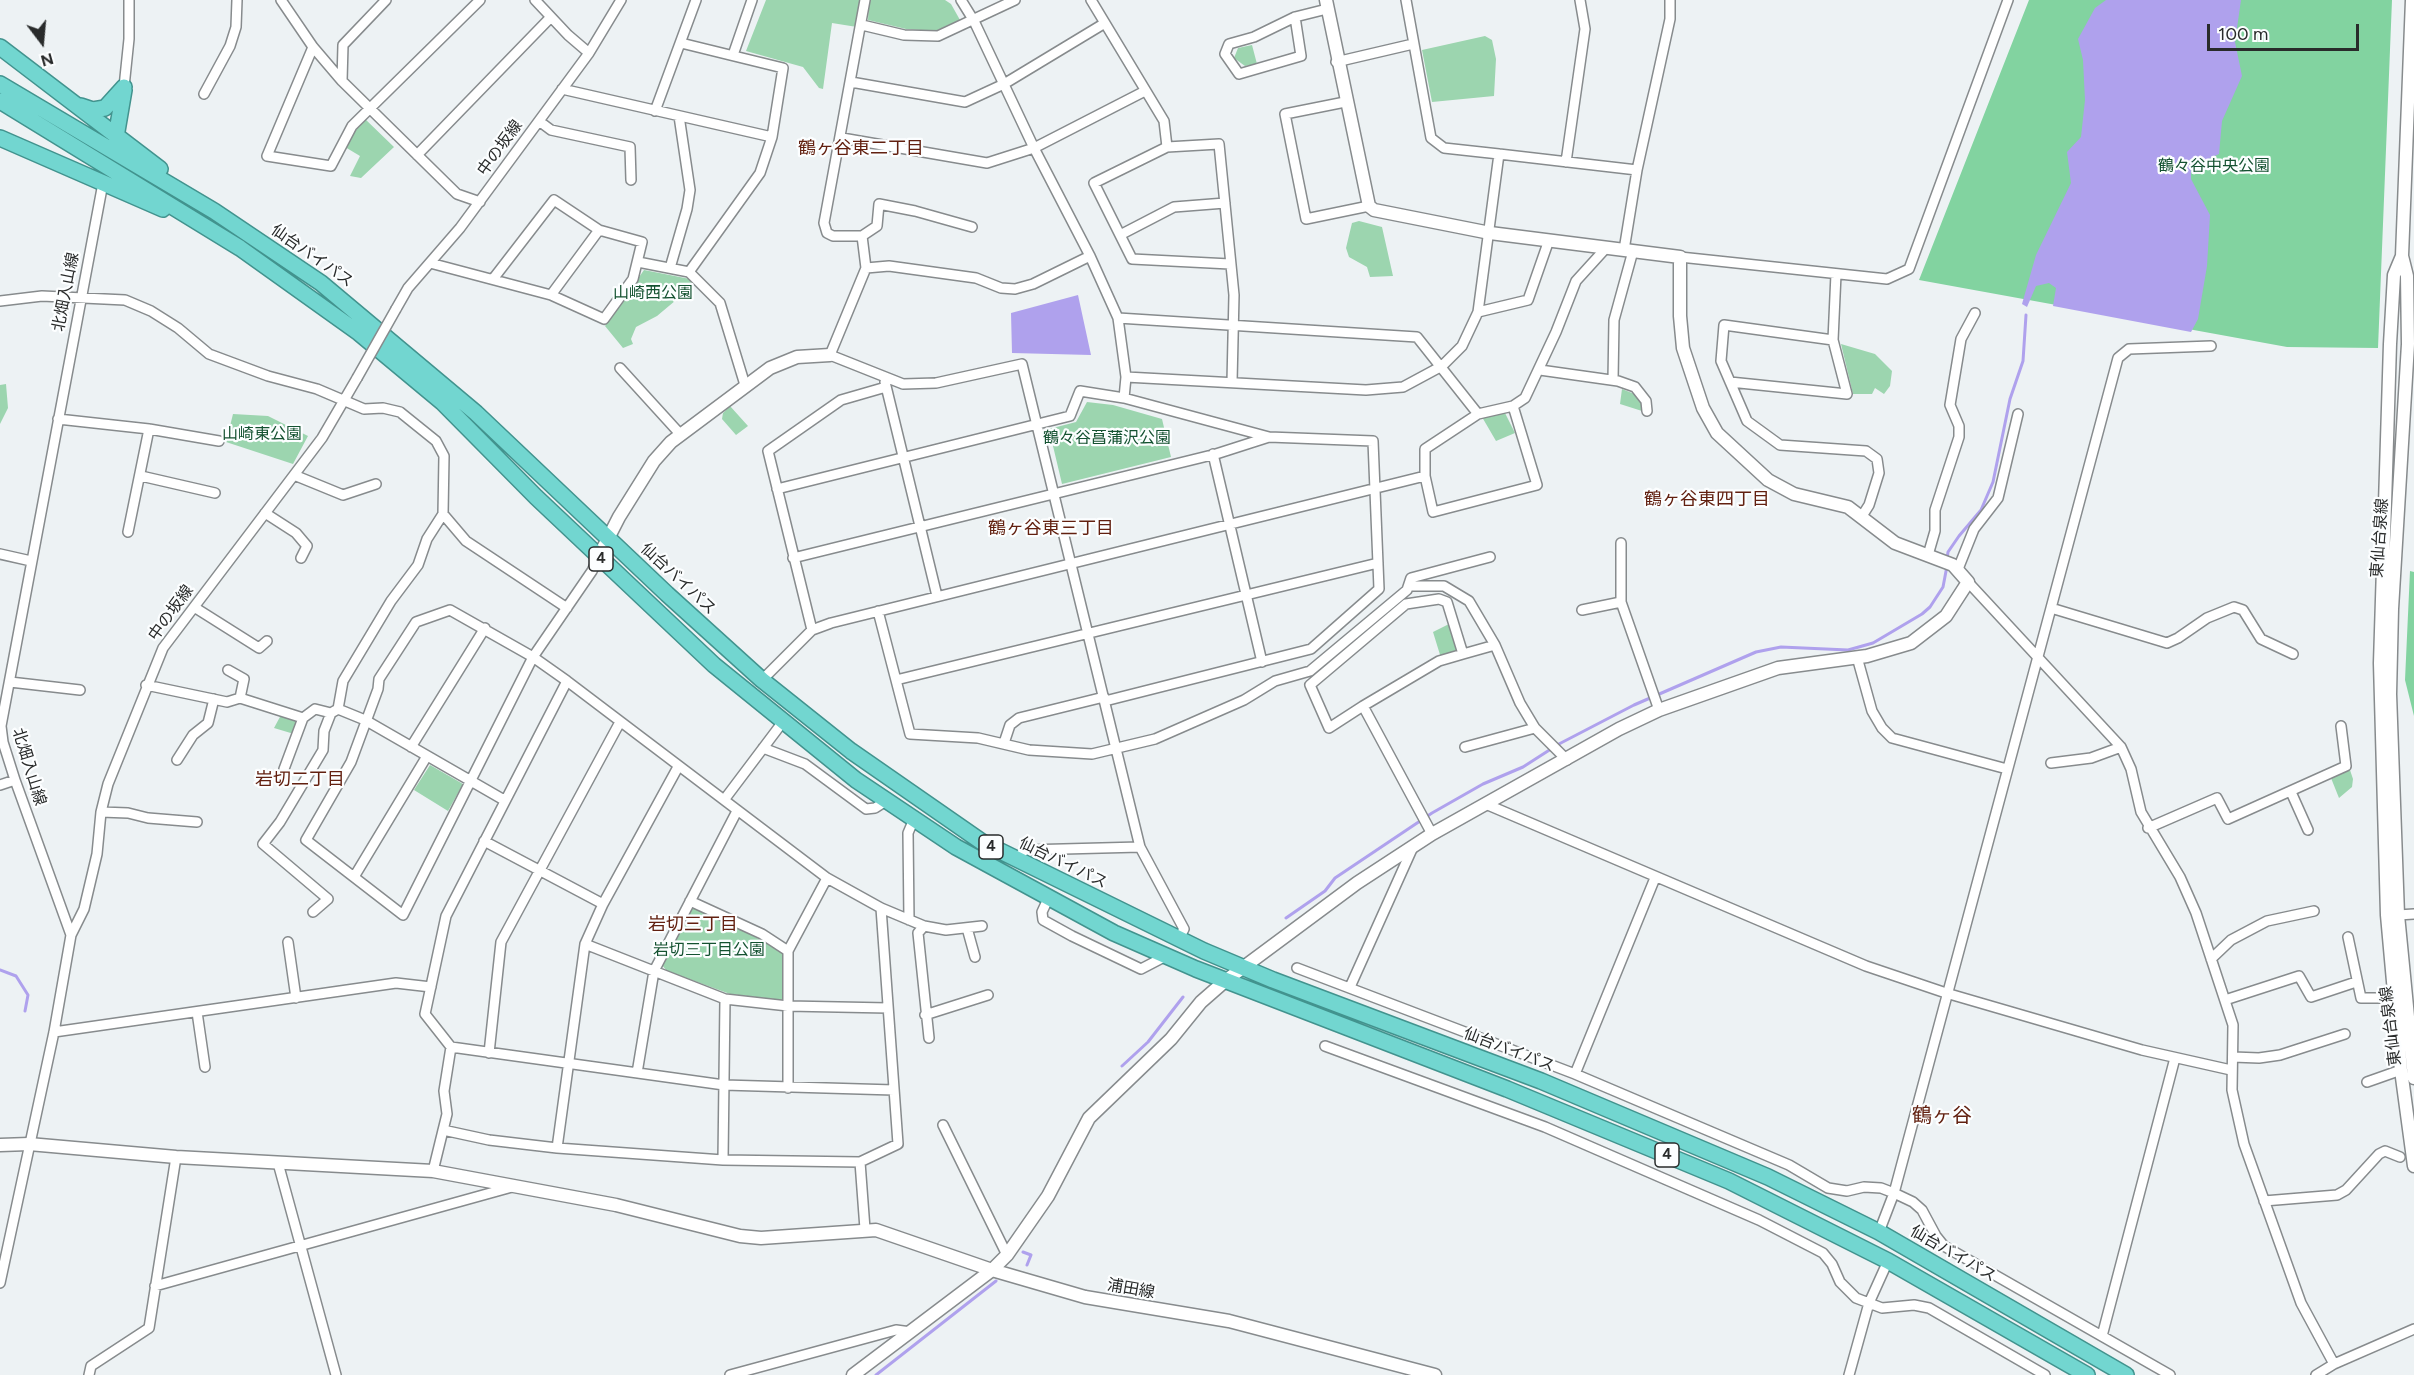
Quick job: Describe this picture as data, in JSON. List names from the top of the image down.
{
  "streets": {
    "highway": ["仙台バイパス", "4"],
    "street": [
      "中の坂線",
      "北畑入山線",
      "東仙台泉線",
      "浦田線"
    ]
  },
  "crossings": [
    ["中の坂線", "北畑入山線"],
    ["北畑入山線", "浦田線"]
  ],
  "districts": [
    "鶴ヶ谷東二丁目",
    "鶴ヶ谷東四丁目",
    "鶴ヶ谷東三丁目",
    "岩切二丁目",
    "岩切三丁目",
    "鶴ヶ谷"
  ],
  "parks": [
    "鶴々谷中央公園",
    "山崎西公園",
    "山崎東公園",
    "鶴々谷菖蒲沢公園",
    "岩切三丁目公園"
  ],
  "scale_bar": "100 m",
  "north": "bottom"
}
